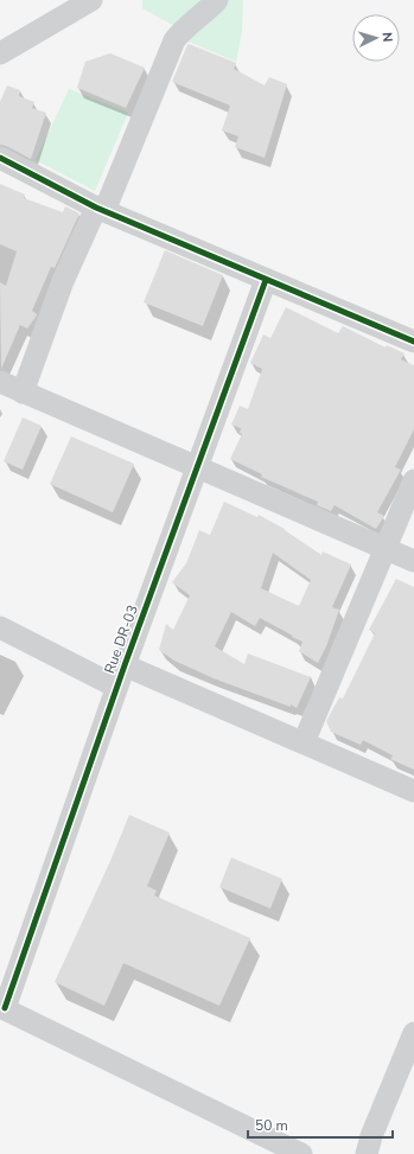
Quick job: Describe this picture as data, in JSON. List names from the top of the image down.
{
  "streets": {
    "street": ["Rue DR-03"]
  },
  "scale_bar": "50 m",
  "north": "right"
}
